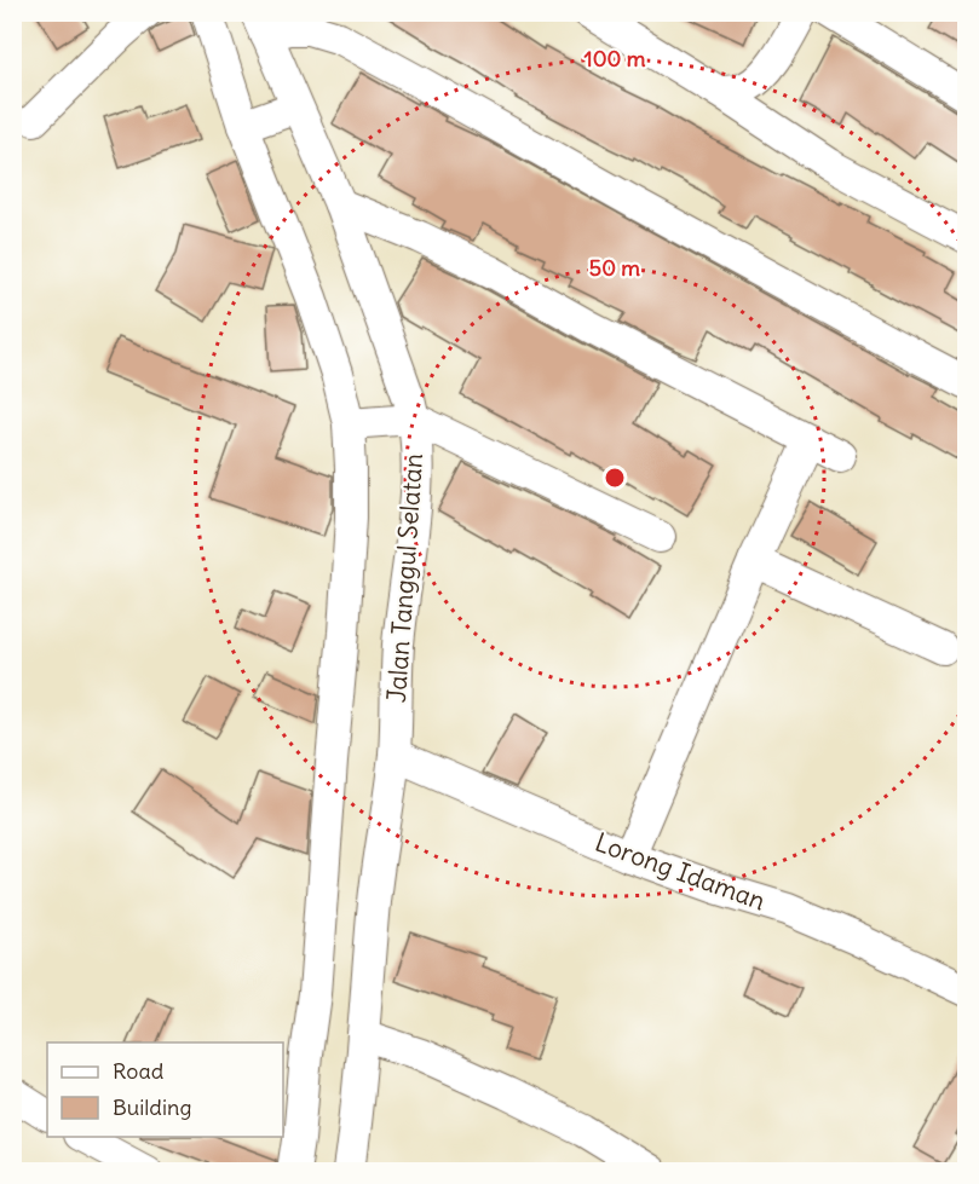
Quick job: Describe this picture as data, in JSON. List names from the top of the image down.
{
  "streets": {
    "street": ["Jalan Tanggul Selatan", "Lorong Idaman"]
  },
  "crossings": [
    ["Jalan Tanggul Selatan", "Lorong Idaman"]
  ],
  "legend": ["Road", "Building"],
  "rings": ["100 m", "50 m"]
}
